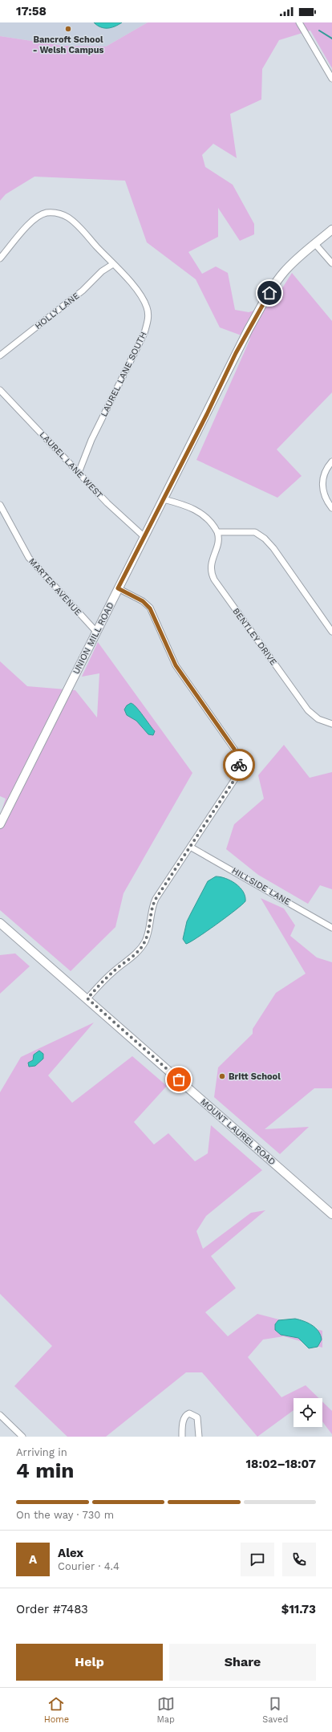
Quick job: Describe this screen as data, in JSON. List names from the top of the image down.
{
  "streets": {
    "street": [
      "HOLLY LANE",
      "LAUREL LANE SOUTH",
      "LAUREL LANE WEST",
      "MARTER AVENUE",
      "BENTLEY DRIVE",
      "UNION MILL ROAD",
      "HILLSIDE LANE",
      "MOUNT LAUREL ROAD"
    ]
  },
  "crossings": [
    ["HOLLY LANE", "LAUREL LANE SOUTH"],
    ["LAUREL LANE SOUTH", "LAUREL LANE WEST"],
    ["LAUREL LANE WEST", "UNION MILL ROAD"],
    ["MARTER AVENUE", "UNION MILL ROAD"]
  ],
  "places": ["Bancroft School - Welsh Campus", "Britt School"],
  "page": {
    "status": "17:58",
    "heading": ["4 min", "Arriving in", "18:02–18:07"],
    "panel": [
      "Alex",
      "Courier · 4.4",
      "Order #7483",
      "$11.73"
    ],
    "bar": "On the way · 730 m",
    "round": "A",
    "buttons": ["Help", "Share"],
    "tabs": ["Home", "Map", "Saved"]
  }
}
